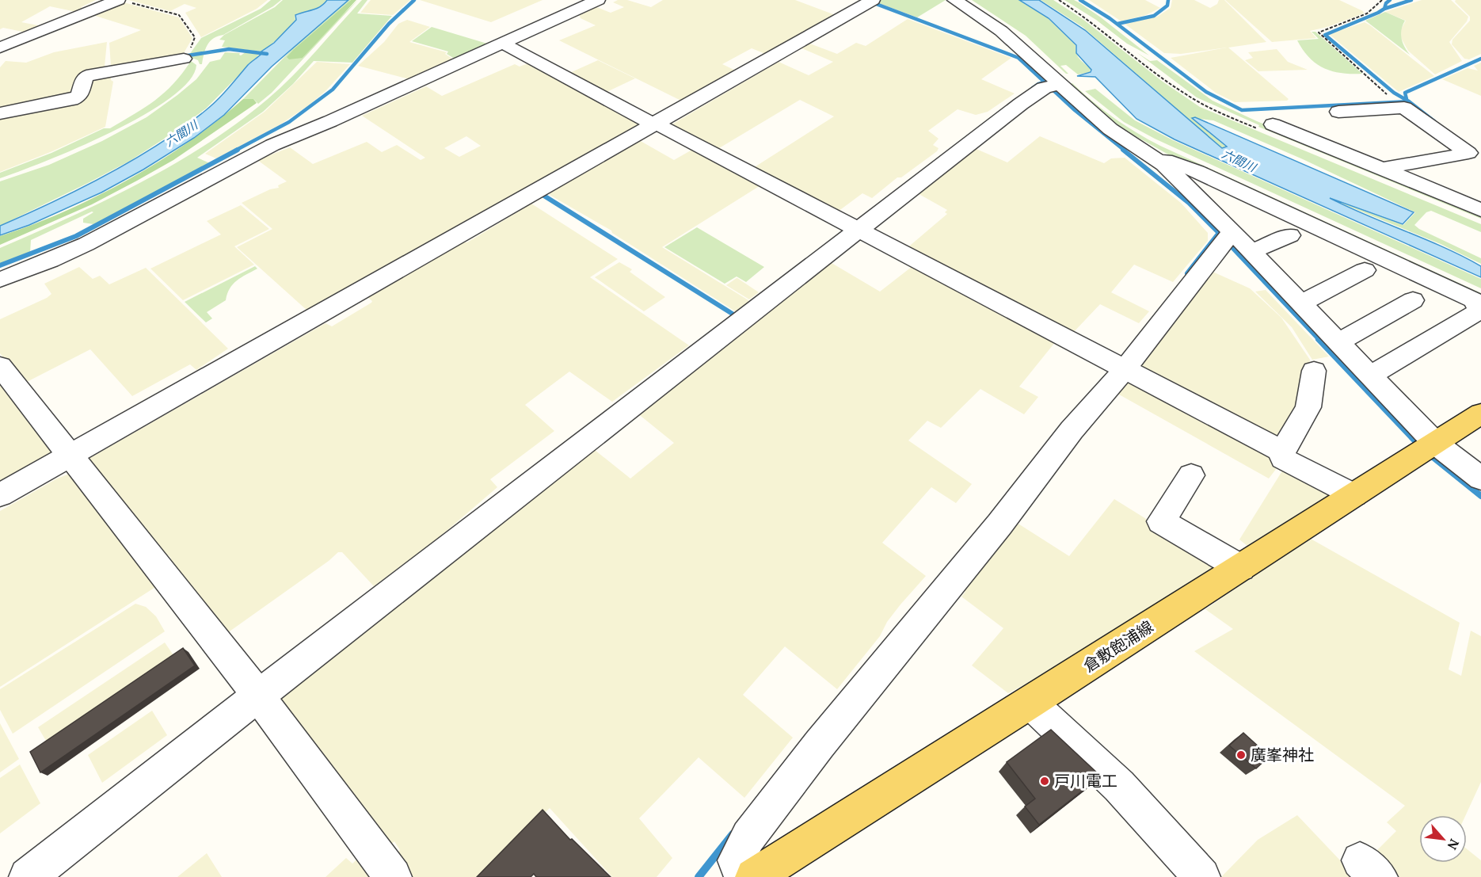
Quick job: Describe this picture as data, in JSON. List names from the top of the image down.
{
  "streets": {
    "main road": ["倉敷飽浦線"]
  },
  "water": ["六間川"],
  "places": ["廣峯神社", "戸川電工"],
  "north": "bottom right"
}
